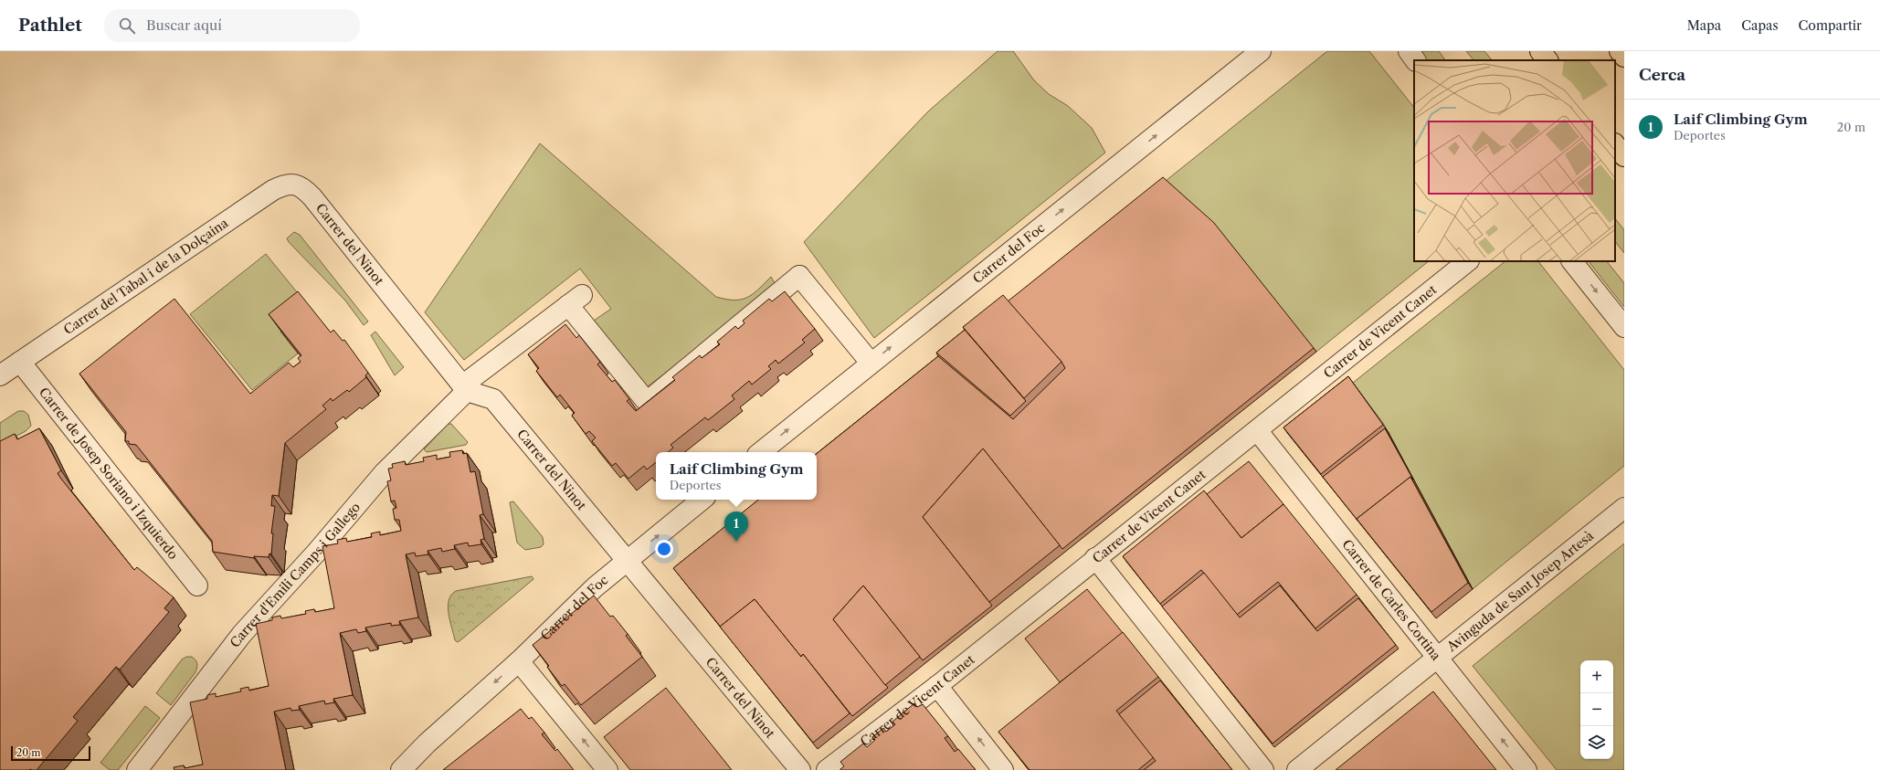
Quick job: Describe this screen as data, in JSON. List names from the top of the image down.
{
  "streets": {
    "street": [
      "Carrer del Ninot",
      "Carrer del Foc",
      "Carrer del Tabal i de la Dolçaina",
      "Carrer de Vicent Canet",
      "Carrer de Josep Soriano i Izquierdo",
      "Carrer d'Emili Camps i Gallego",
      "Avinguda de Sant Josep Artesà",
      "Carrer de Carles Cortina"
    ]
  },
  "crossings": [
    ["Carrer del Ninot", "Carrer del Foc"],
    ["Carrer del Ninot", "Carrer del Tabal i de la Dolçaina"],
    ["Carrer del Ninot", "Carrer d'Emili Camps i Gallego"],
    ["Carrer del Foc", "Carrer d'Emili Camps i Gallego"],
    ["Carrer del Tabal i de la Dolçaina", "Carrer de Josep Soriano i Izquierdo"],
    ["Carrer de Vicent Canet", "Carrer de Carles Cortina"],
    ["Avinguda de Sant Josep Artesà", "Carrer de Carles Cortina"]
  ],
  "scale_bar": "20 m",
  "page": {
    "header": "Pathlet",
    "search": "Buscar aquí",
    "nav": ["Mapa", "Capas", "Compartir"],
    "heading": "Cerca",
    "list": [
      {
        "mark": "1",
        "name": "Laif Climbing Gym",
        "note": "Deportes",
        "value": "20 m"
      }
    ],
    "popup": ["Laif Climbing Gym", "Deportes"],
    "pins": "1",
    "map_buttons": ["+", "−"],
    "scale": "20 m"
  }
}
